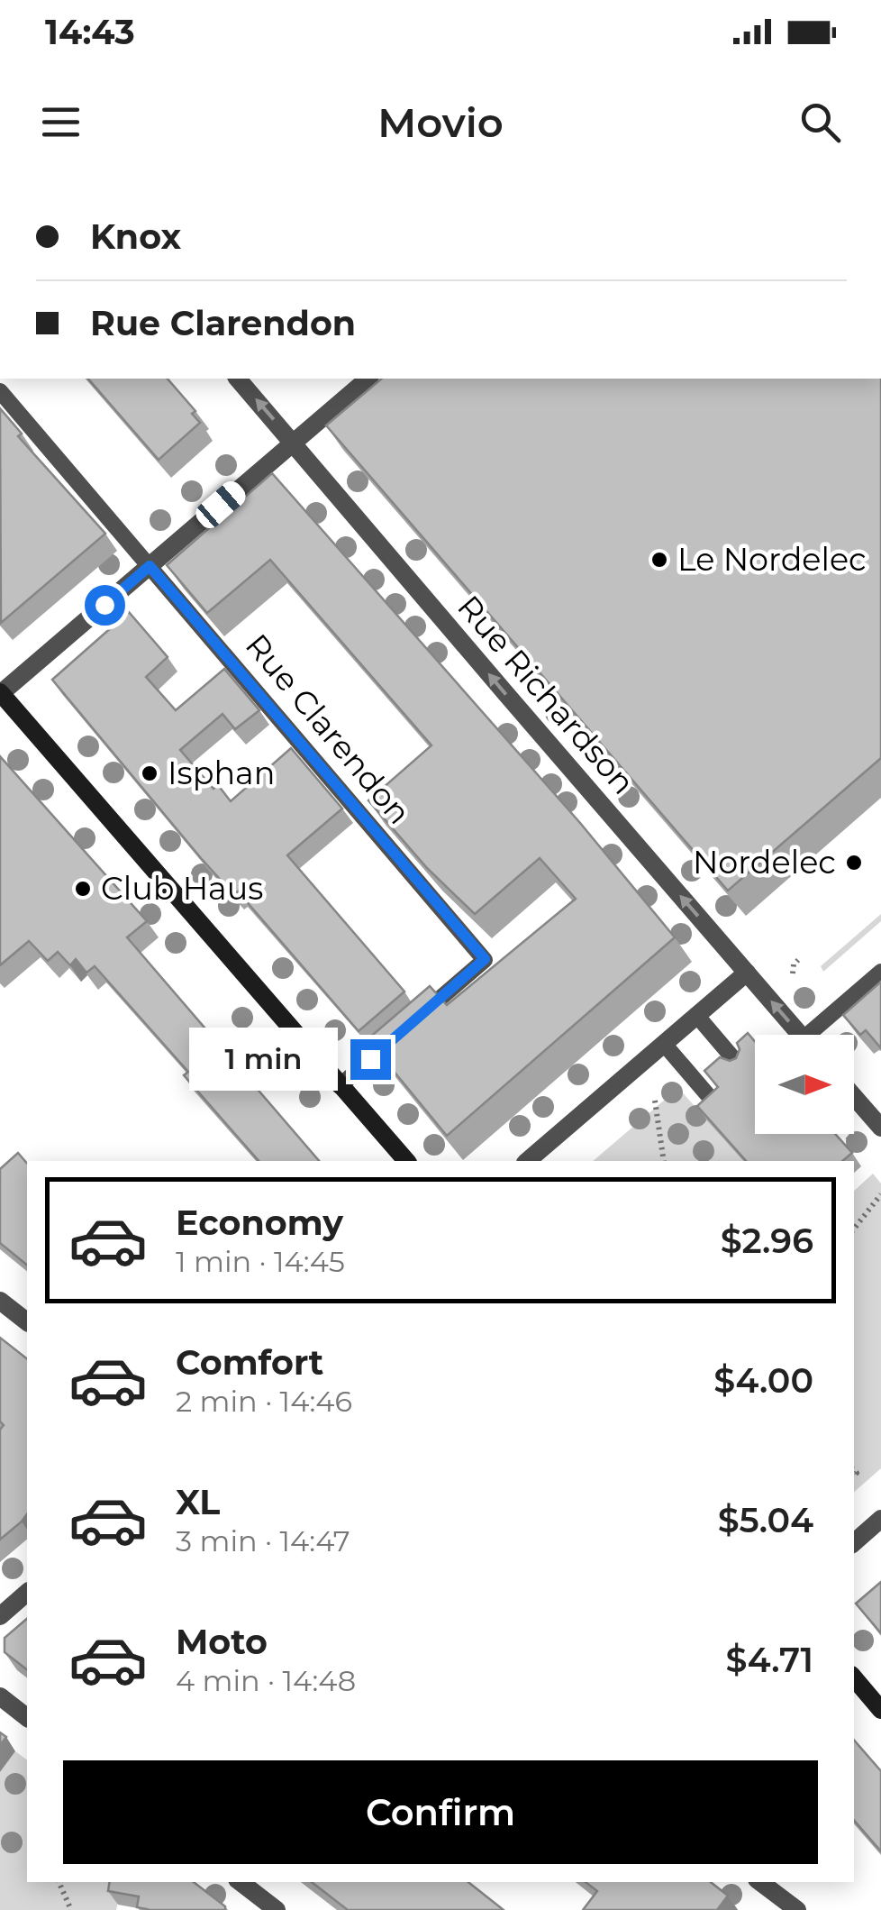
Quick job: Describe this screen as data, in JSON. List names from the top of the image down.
{
  "streets": {
    "street": ["Rue Richardson"],
    "lane": ["Rue Clarendon"]
  },
  "one_way": ["Rue Richardson"],
  "places": [
    "Le Nordelec",
    "Isphan",
    "Nordelec",
    "Club Haus"
  ],
  "north": "right",
  "page": {
    "status": "14:43",
    "header": "Movio",
    "banner": ["Knox", "Rue Clarendon"],
    "bubble": "1 min",
    "list": [
      {
        "name": "Economy",
        "note": "1 min · 14:45",
        "value": "$2.96"
      },
      {
        "name": "Comfort",
        "note": "2 min · 14:46",
        "value": "$4.00"
      },
      {
        "name": "XL",
        "note": "3 min · 14:47",
        "value": "$5.04"
      },
      {
        "name": "Moto",
        "note": "4 min · 14:48",
        "value": "$4.71"
      }
    ],
    "buttons": "Confirm"
  }
}
